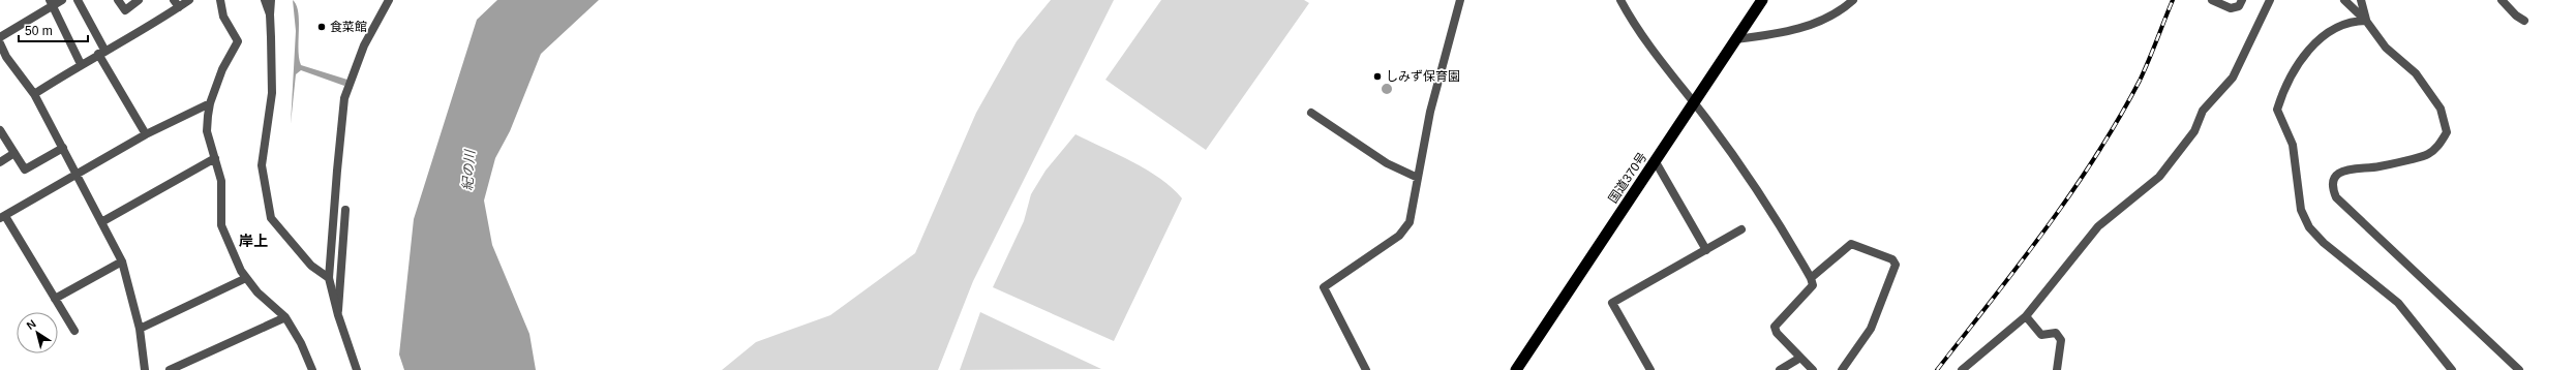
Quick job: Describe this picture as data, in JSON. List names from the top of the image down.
{
  "streets": {
    "highway": ["国道370号"]
  },
  "districts": ["岸上"],
  "water": ["紀の川"],
  "places": ["食菜館", "しみず保育園"],
  "scale_bar": "50 m",
  "north": "top left"
}
